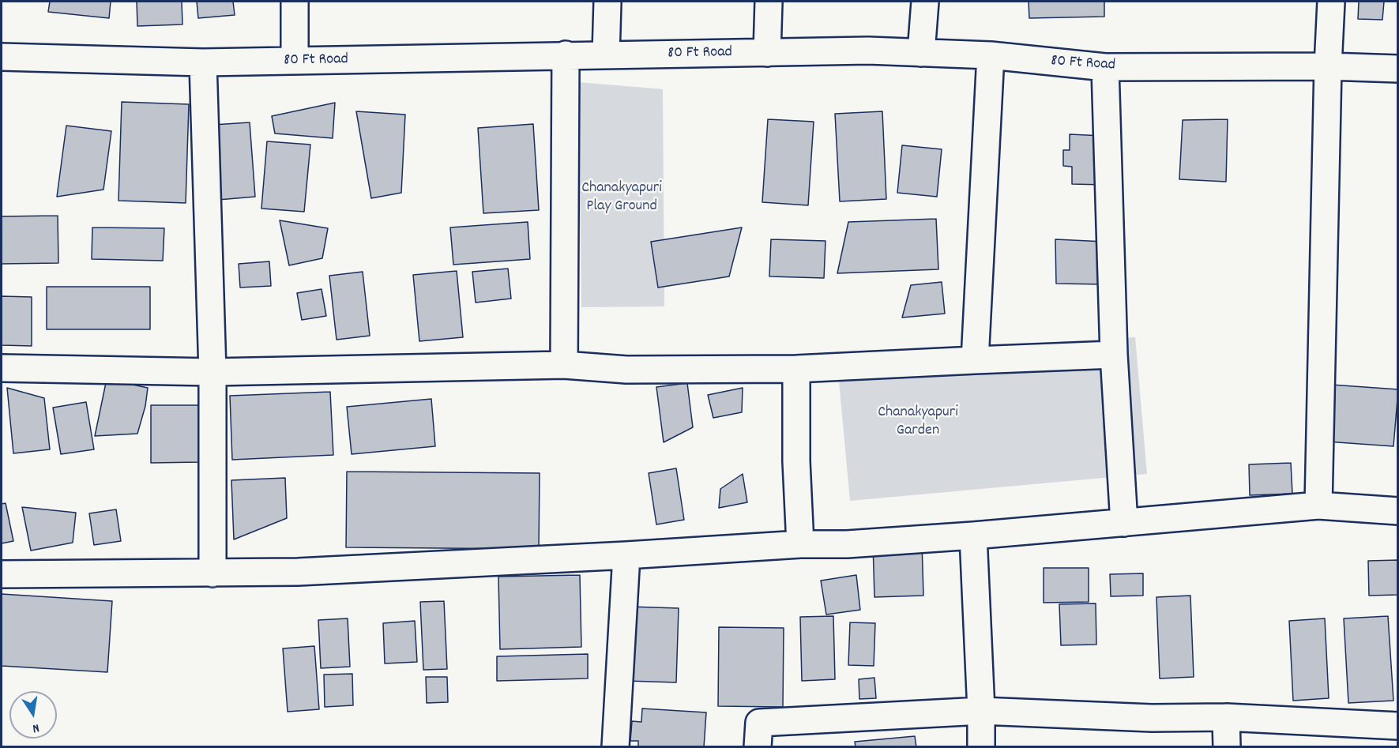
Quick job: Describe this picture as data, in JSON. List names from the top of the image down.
{
  "streets": {
    "street": ["80 Ft Road"]
  },
  "parks": ["Chanakyapuri Play Ground", "Chanakyapuri Garden"],
  "north": "bottom"
}
